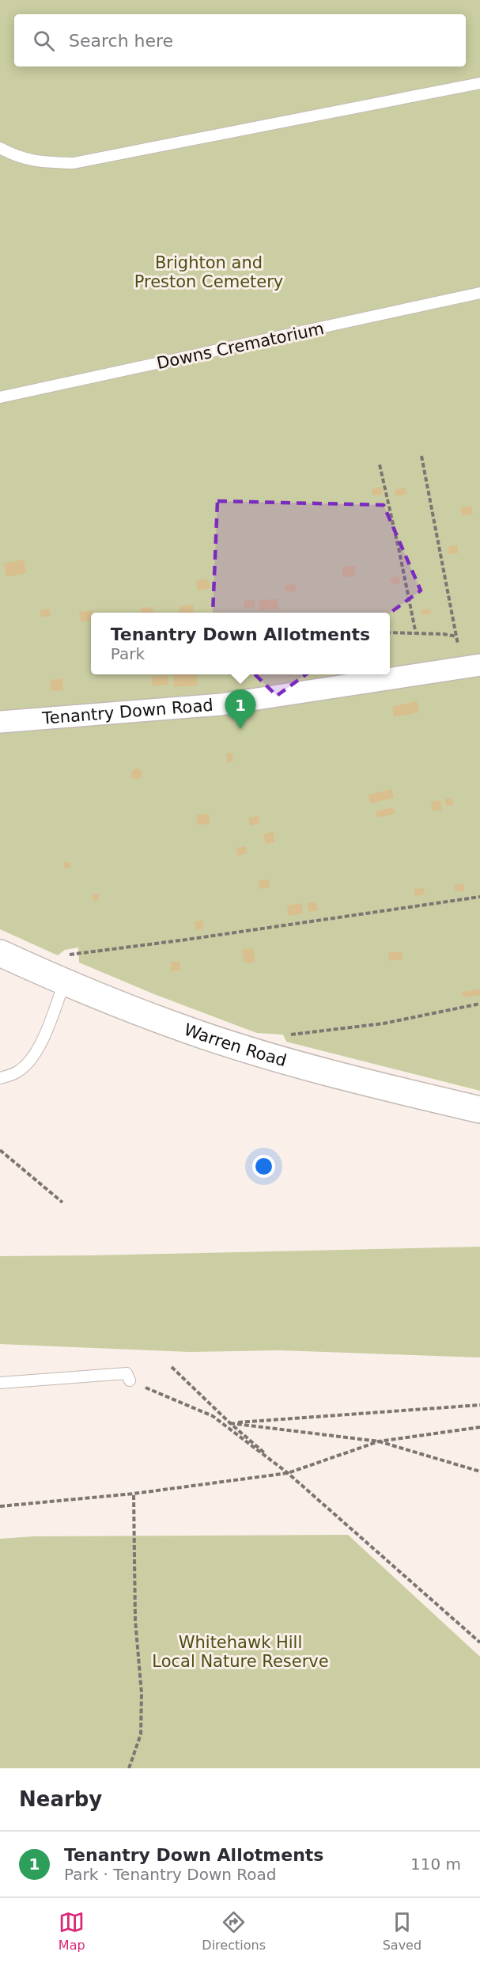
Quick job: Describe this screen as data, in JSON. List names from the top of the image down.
{
  "streets": {
    "street": ["Tenantry Down Road", "Warren Road"],
    "lane": ["Downs Crematorium"]
  },
  "parks": ["Brighton and Preston Cemetery", "Whitehawk Hill Local Nature Reserve"],
  "page": {
    "search": "Search here",
    "popup": ["Tenantry Down Allotments", "Park"],
    "pins": "1",
    "heading": "Nearby",
    "list": [
      {
        "mark": "1",
        "name": "Tenantry Down Allotments",
        "note": "Park · Tenantry Down Road",
        "value": "110 m"
      }
    ],
    "nav": ["Map", "Directions", "Saved"]
  }
}
